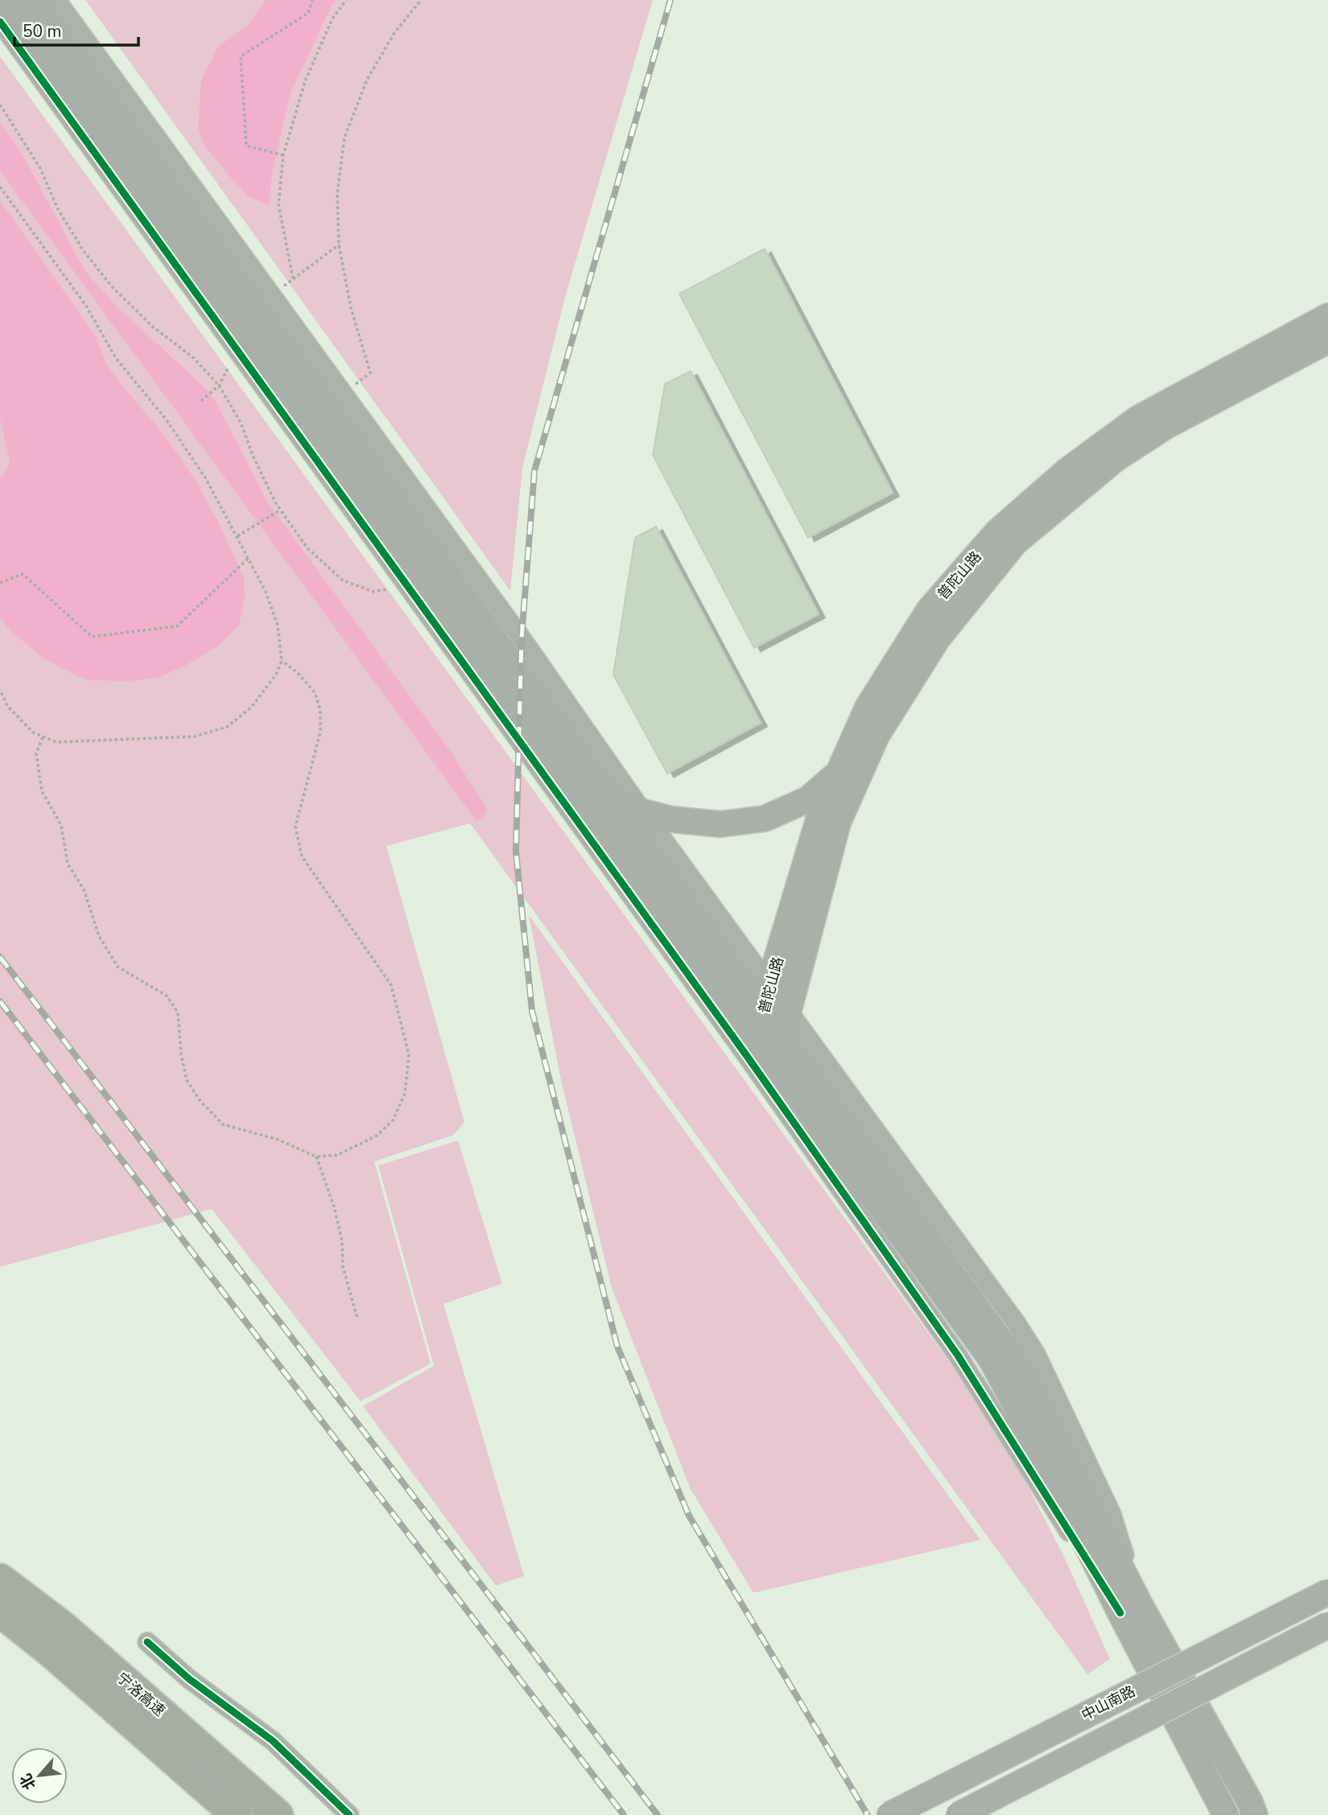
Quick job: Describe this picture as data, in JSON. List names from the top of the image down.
{
  "streets": {
    "highway": ["宁洛高速"],
    "main road": ["普陀山路", "中山南路"]
  },
  "scale_bar": "50 m",
  "north": "bottom left"
}
